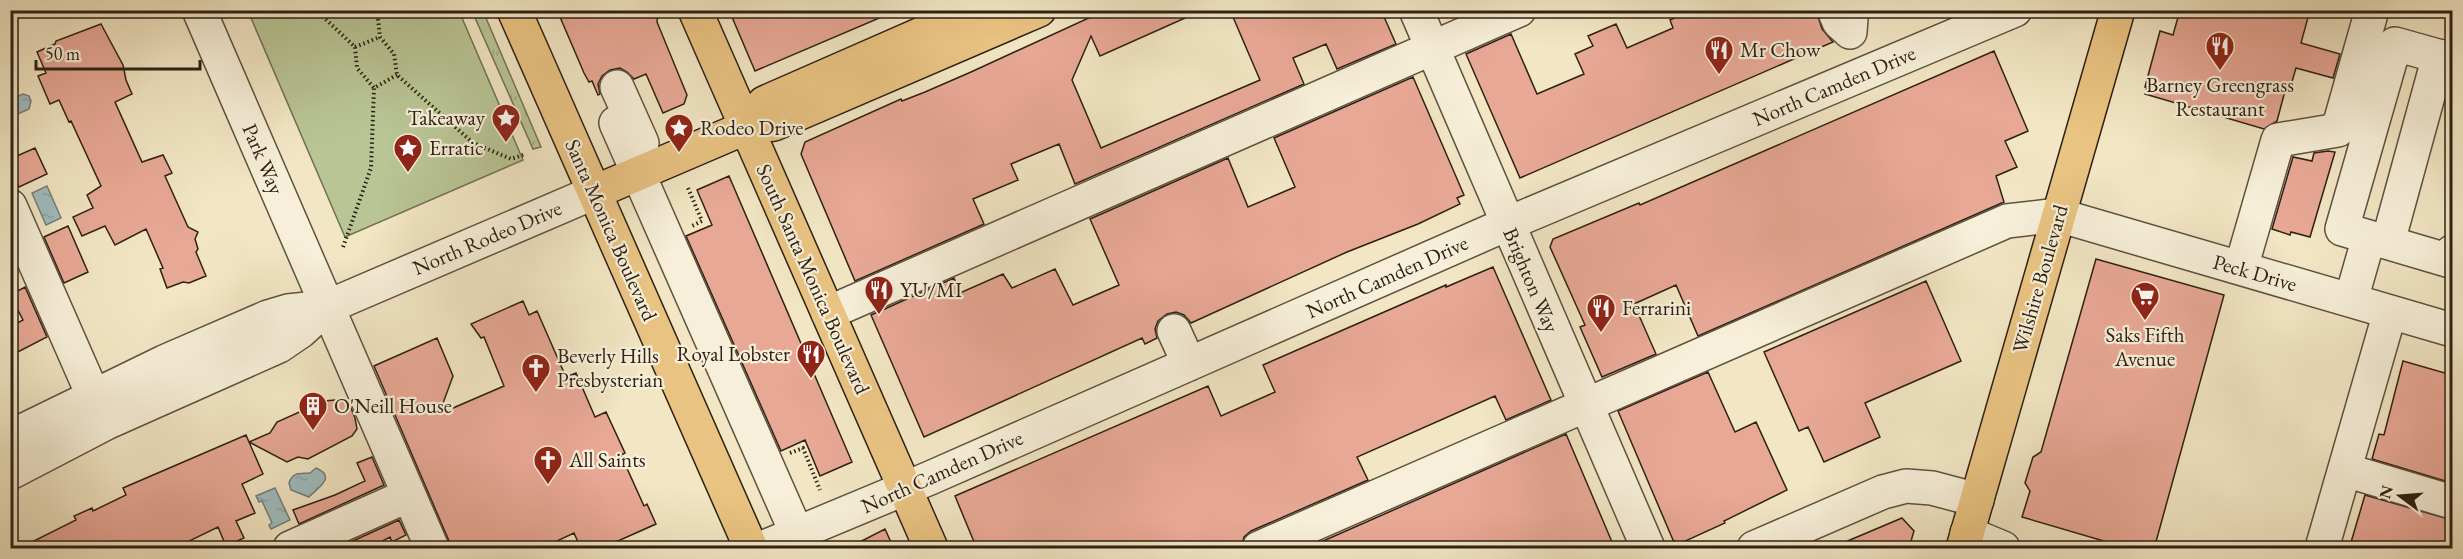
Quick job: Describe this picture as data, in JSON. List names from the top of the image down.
{
  "streets": {
    "main road": [
      "Santa Monica Boulevard",
      "North Rodeo Drive",
      "South Santa Monica Boulevard",
      "Wilshire Boulevard"
    ],
    "street": [
      "North Camden Drive",
      "Park Way",
      "Peck Drive",
      "Brighton Way"
    ]
  },
  "crossings": [
    ["North Camden Drive", "South Santa Monica Boulevard"],
    ["North Camden Drive", "Brighton Way"],
    ["Park Way", "North Rodeo Drive"],
    ["Santa Monica Boulevard", "North Rodeo Drive"],
    ["North Rodeo Drive", "South Santa Monica Boulevard"],
    ["Peck Drive", "Wilshire Boulevard"]
  ],
  "places": {
    "restaurant": [
      "Barney Greengrass Restaurant",
      "Mr Chow",
      "YU/MI",
      "Ferrarini",
      "Royal Lobster"
    ],
    "place": ["Takeaway", "Rodeo Drive", "Erratic"],
    "supermarket": ["Saks Fifth Avenue"],
    "church": ["Beverly Hills Presbysterian", "All Saints"],
    "building": ["O'Neill House"]
  },
  "scale_bar": "50 m",
  "north": "left"
}
